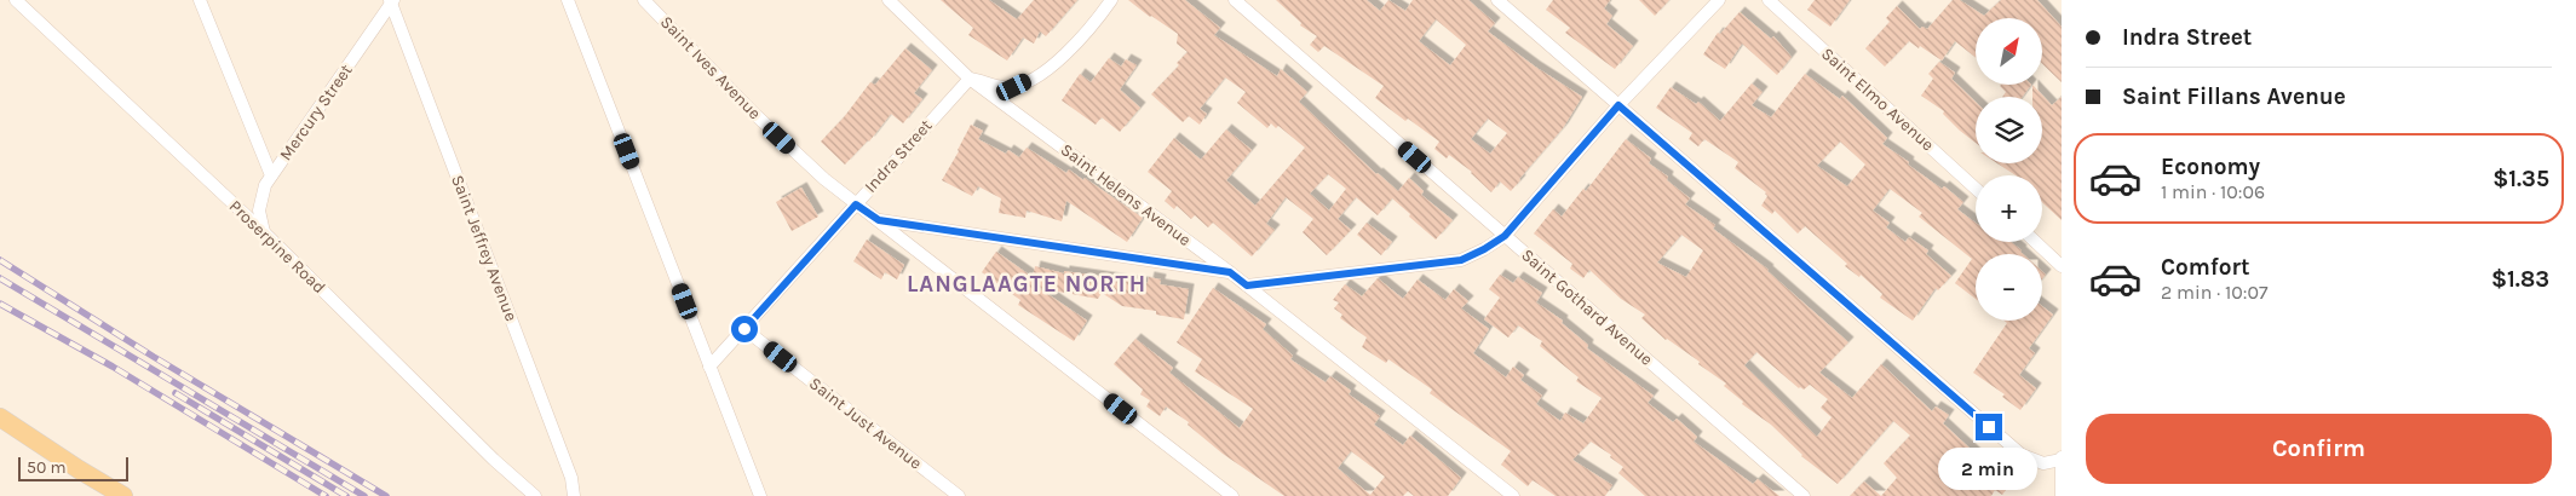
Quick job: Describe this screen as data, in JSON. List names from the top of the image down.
{
  "streets": {
    "street": [
      "Saint Ives Avenue",
      "Saint Elmo Avenue",
      "Mercury Street",
      "Indra Street",
      "Saint Helens Avenue",
      "Proserpine Road",
      "Saint Jeffrey Avenue",
      "Saint Gothard Avenue",
      "Saint Just Avenue"
    ]
  },
  "crossings": [
    ["Saint Ives Avenue", "Indra Street"],
    ["Mercury Street", "Proserpine Road"],
    ["Mercury Street", "Saint Jeffrey Avenue"],
    ["Indra Street", "Saint Helens Avenue"],
    ["Indra Street", "Saint Just Avenue"]
  ],
  "districts": ["LANGLAAGTE NORTH"],
  "scale_bar": "50 m",
  "north": "top right",
  "page": {
    "banner": ["Indra Street", "Saint Fillans Avenue"],
    "map_buttons": ["+", "−"],
    "list": [
      {
        "name": "Economy",
        "note": "1 min · 10:06",
        "value": "$1.35"
      },
      {
        "name": "Comfort",
        "note": "2 min · 10:07",
        "value": "$1.83"
      }
    ],
    "buttons": "Confirm",
    "bubble": "2 min",
    "scale": "50 m"
  }
}
